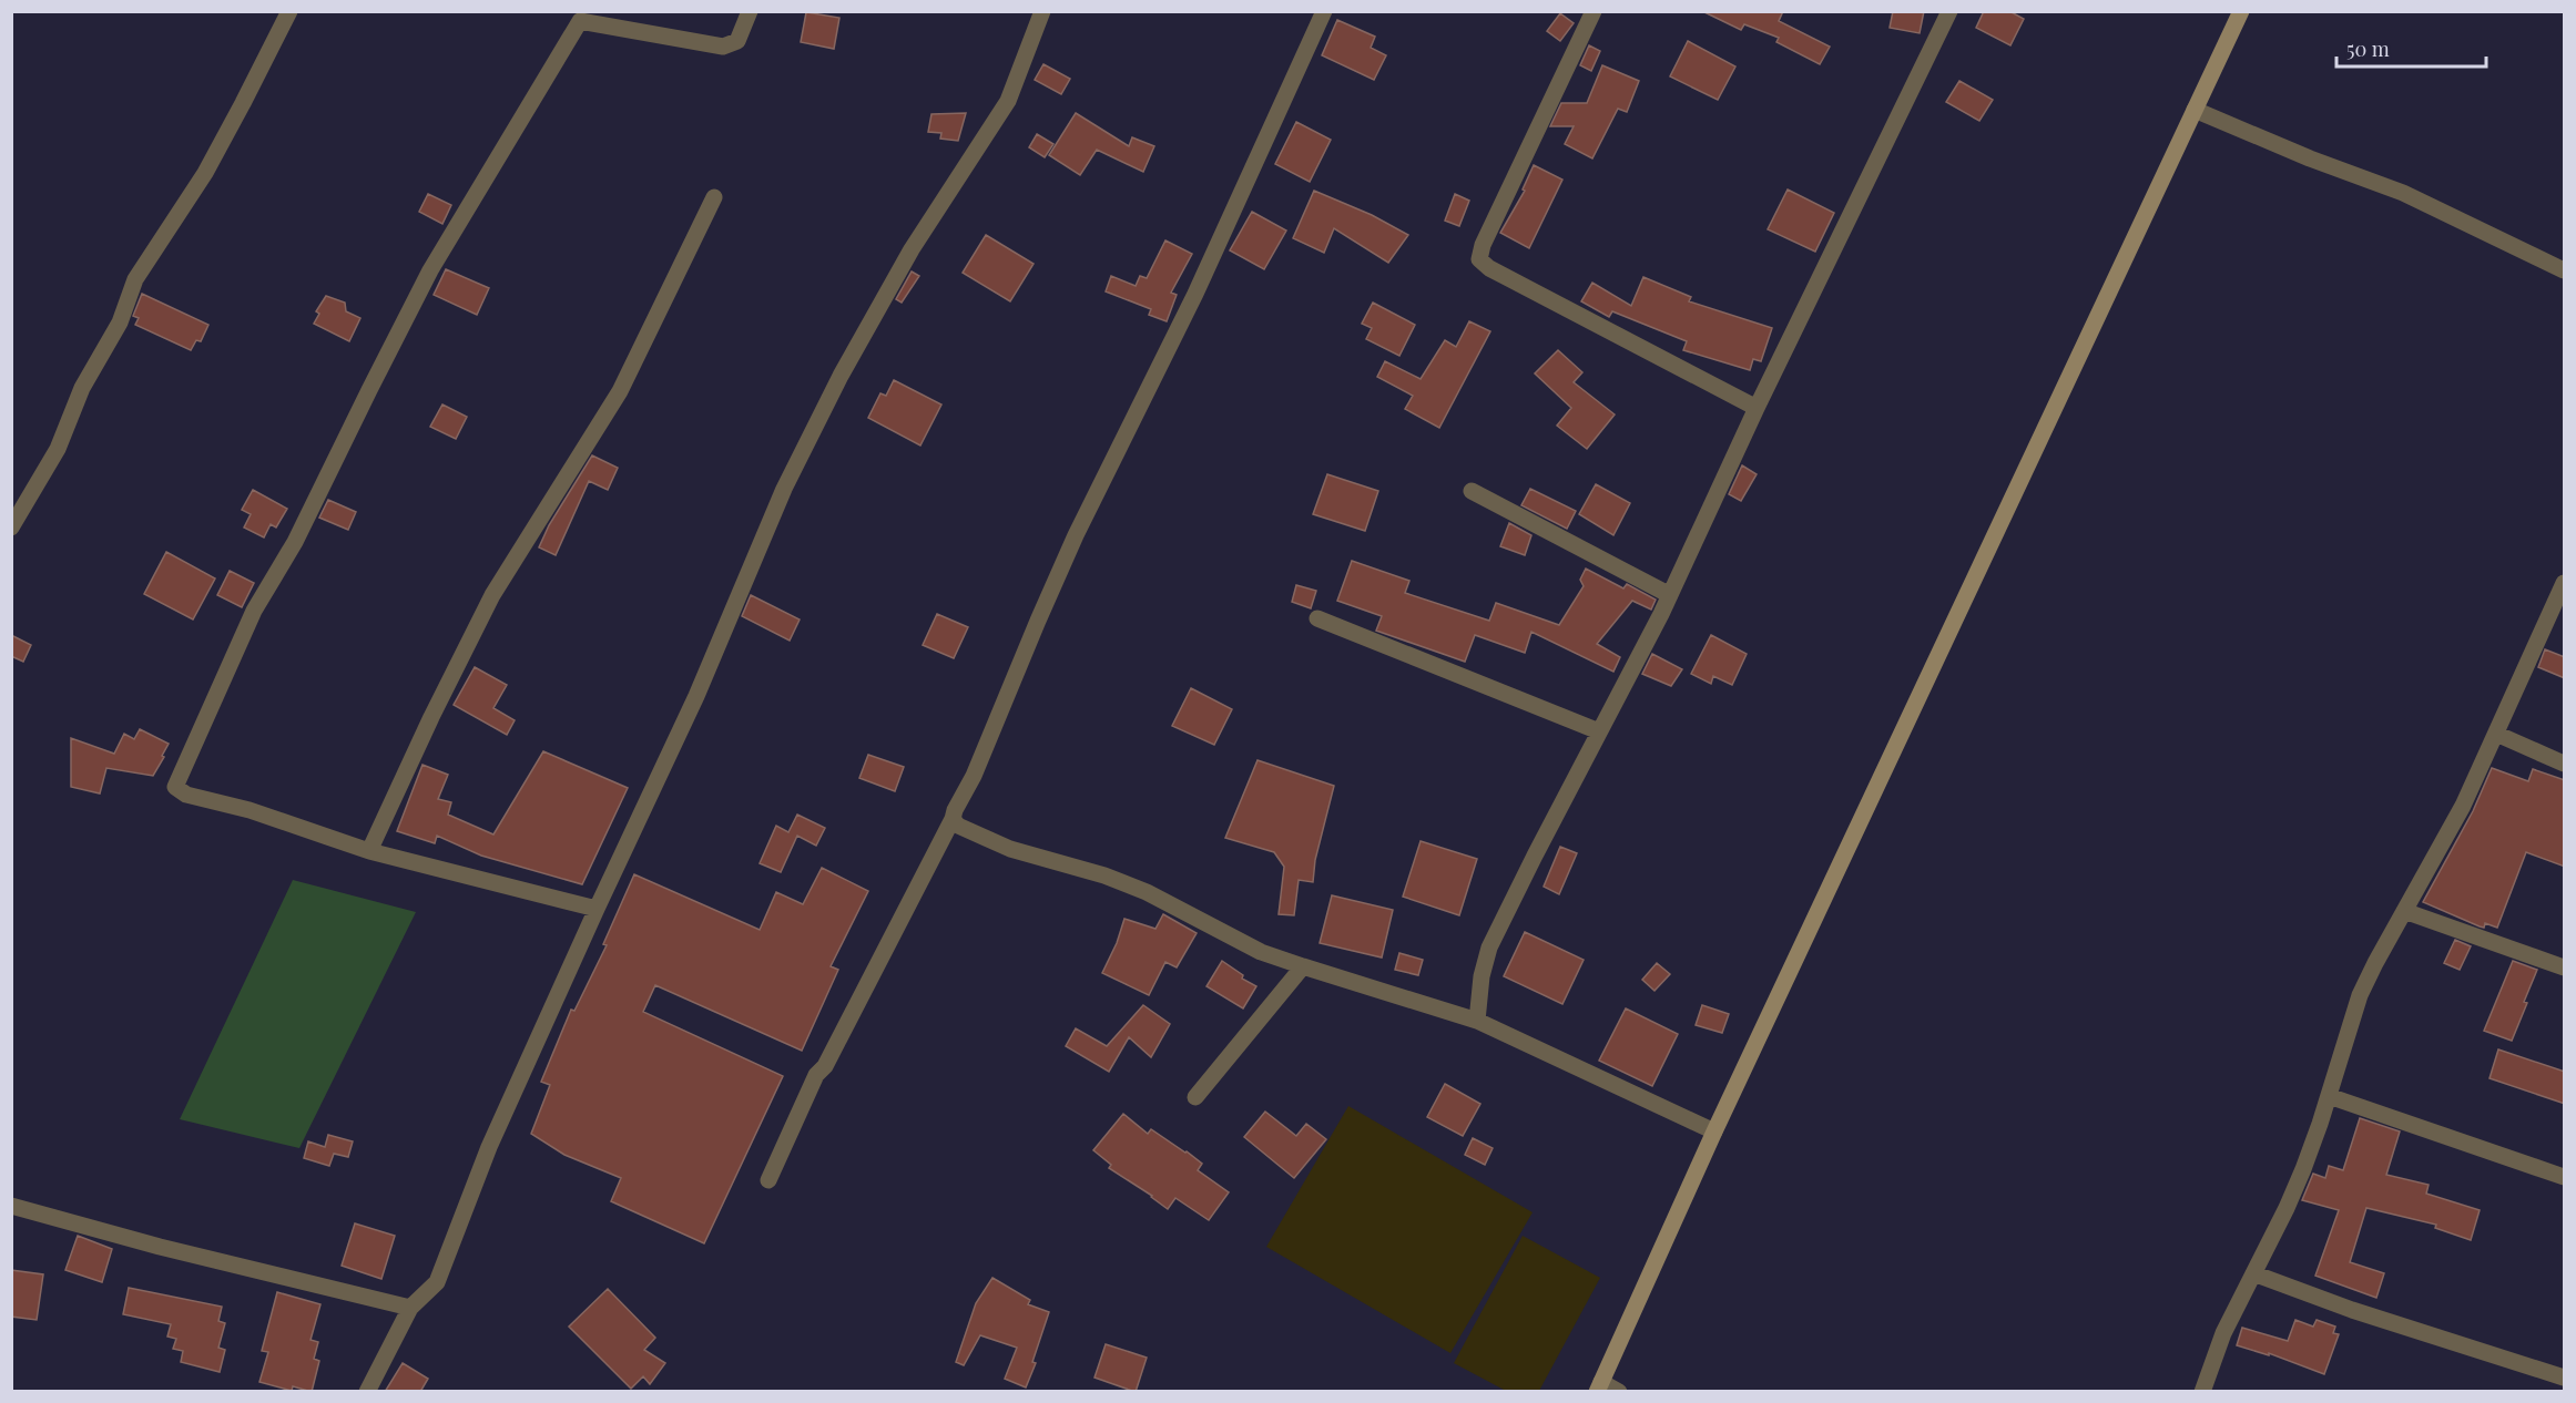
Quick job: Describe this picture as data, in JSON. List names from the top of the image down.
{
  "scale_bar": "50 m"
}
